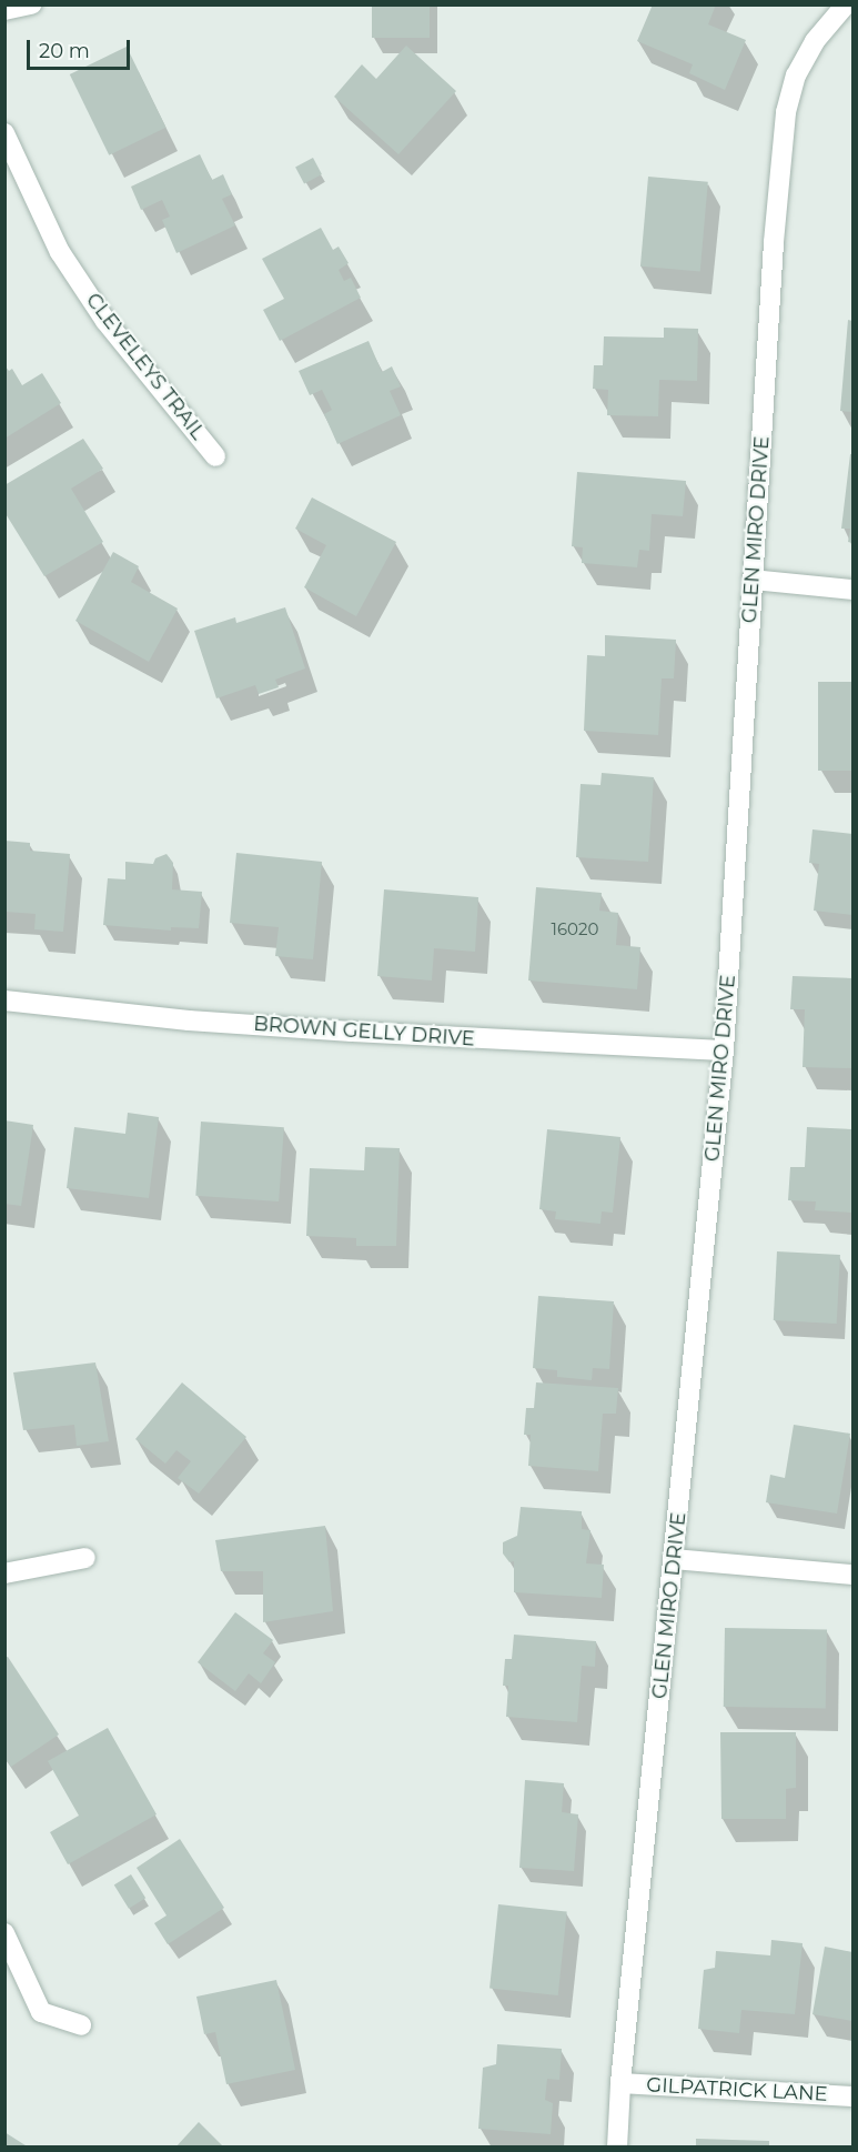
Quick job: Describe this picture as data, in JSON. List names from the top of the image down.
{
  "streets": {
    "street": [
      "CLEVELEYS TRAIL",
      "GLEN MIRO DRIVE",
      "BROWN GELLY DRIVE",
      "GILPATRICK LANE"
    ]
  },
  "crossings": [
    ["GLEN MIRO DRIVE", "BROWN GELLY DRIVE"],
    ["GLEN MIRO DRIVE", "GILPATRICK LANE"]
  ],
  "house_numbers": ["16020"],
  "scale_bar": "20 m"
}
